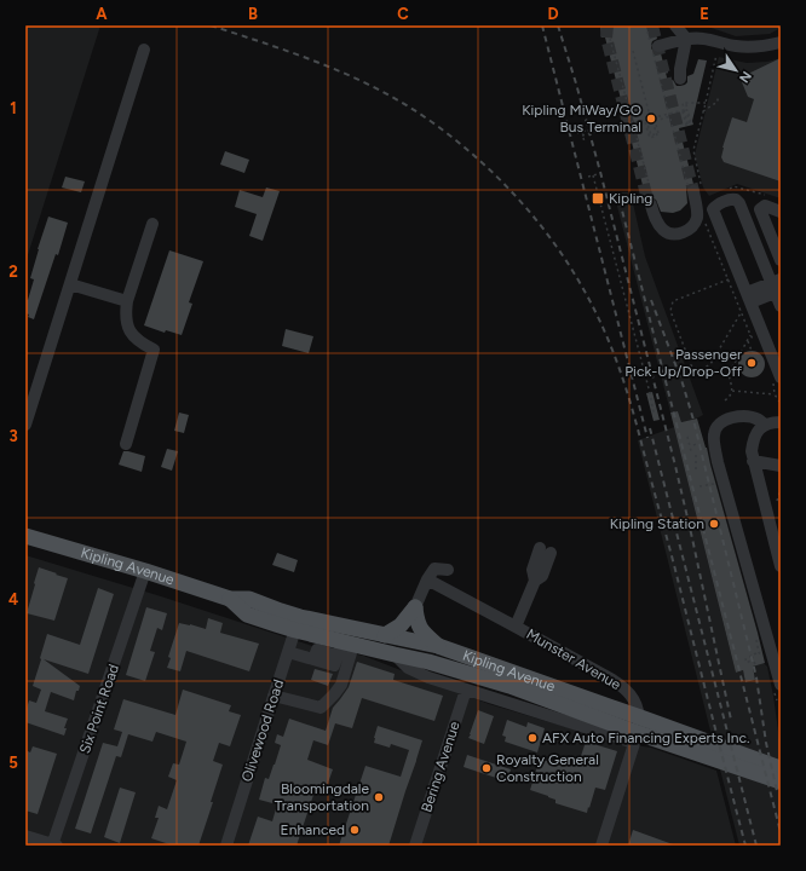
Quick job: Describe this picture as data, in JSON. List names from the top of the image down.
{
  "streets": {
    "main road": ["Kipling Avenue"],
    "street": [
      "Munster Avenue",
      "Six Point Road",
      "Olivewood Road",
      "Bering Avenue"
    ]
  },
  "crossings": [
    ["Kipling Avenue", "Munster Avenue"],
    ["Kipling Avenue", "Six Point Road"],
    ["Kipling Avenue", "Olivewood Road"],
    ["Kipling Avenue", "Bering Avenue"]
  ],
  "places": {
    "other": [
      "Kipling MiWay/GO Bus Terminal",
      "Passenger Pick-Up/Drop-Off",
      "Kipling Station",
      "AFX Auto Financing Experts Inc.",
      "Royalty General Construction",
      "Bloomingdale Transportation",
      "Enhanced"
    ],
    "transit": ["Kipling"]
  },
  "north": "bottom right",
  "grid": {
    "columns": [
      "A",
      "B",
      "C",
      "D",
      "E"
    ],
    "rows": [
      "1",
      "2",
      "3",
      "4",
      "5"
    ]
  }
}
